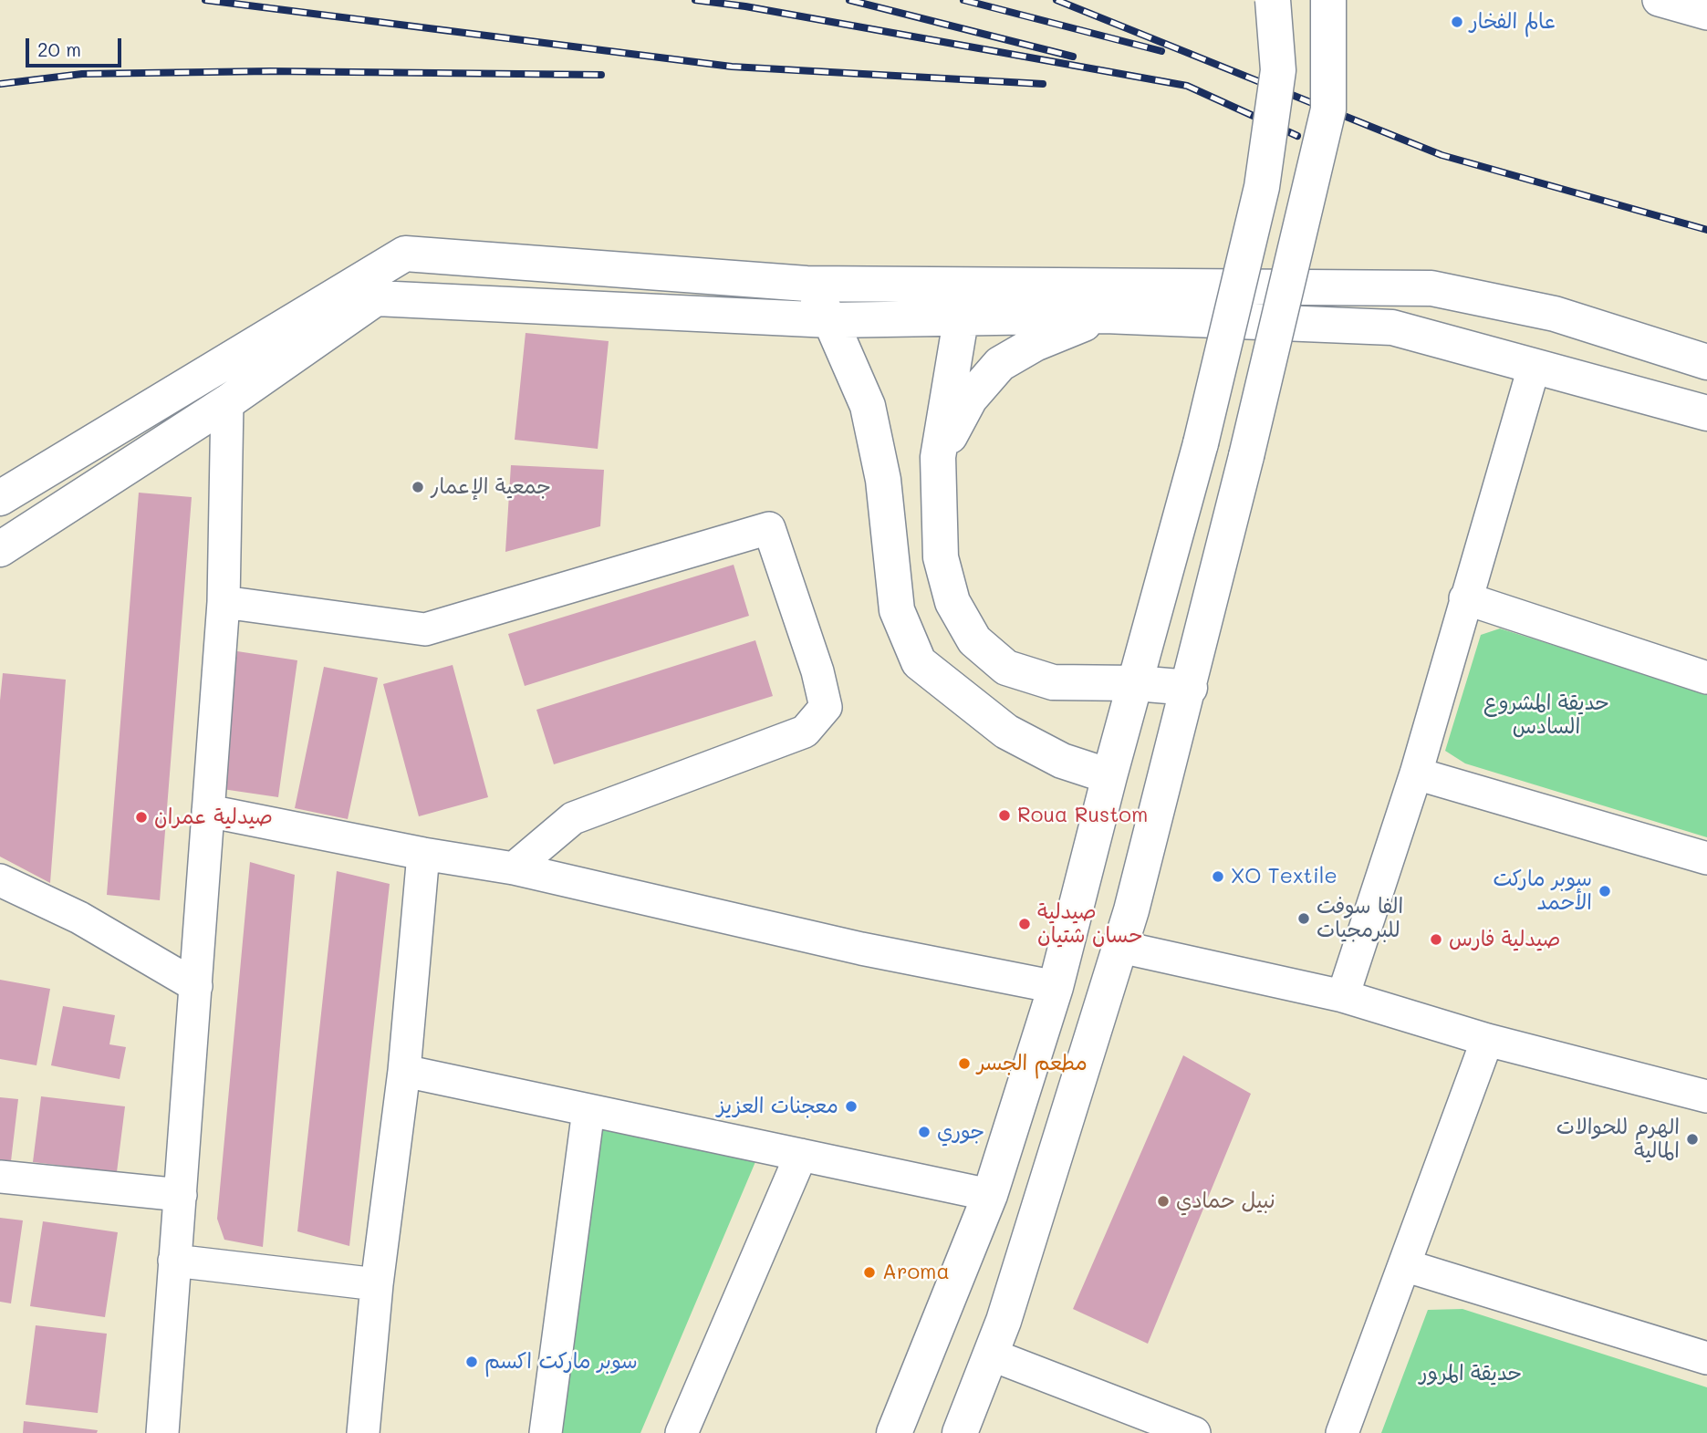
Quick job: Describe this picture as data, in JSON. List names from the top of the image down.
{
  "parks": ["حديقة المشروع السادس", "حديقة المرور"],
  "places": [
    "عالم الفخار",
    "جمعية الإعمار",
    "Roua Rustom",
    "صيدلية عمران",
    "XO Textile",
    "سوبر ماركت الأحمد",
    "الفا سوفت للبرمجيات",
    "صيدلية حسان شتيان",
    "صيدلية فارس",
    "مطعم الجسر",
    "معجنات العزيز",
    "جوري",
    "الهرم للحوالات المالية",
    "نبيل حمادي",
    "Aroma",
    "سوبر ماركت اكسم"
  ],
  "scale_bar": "20 m"
}
